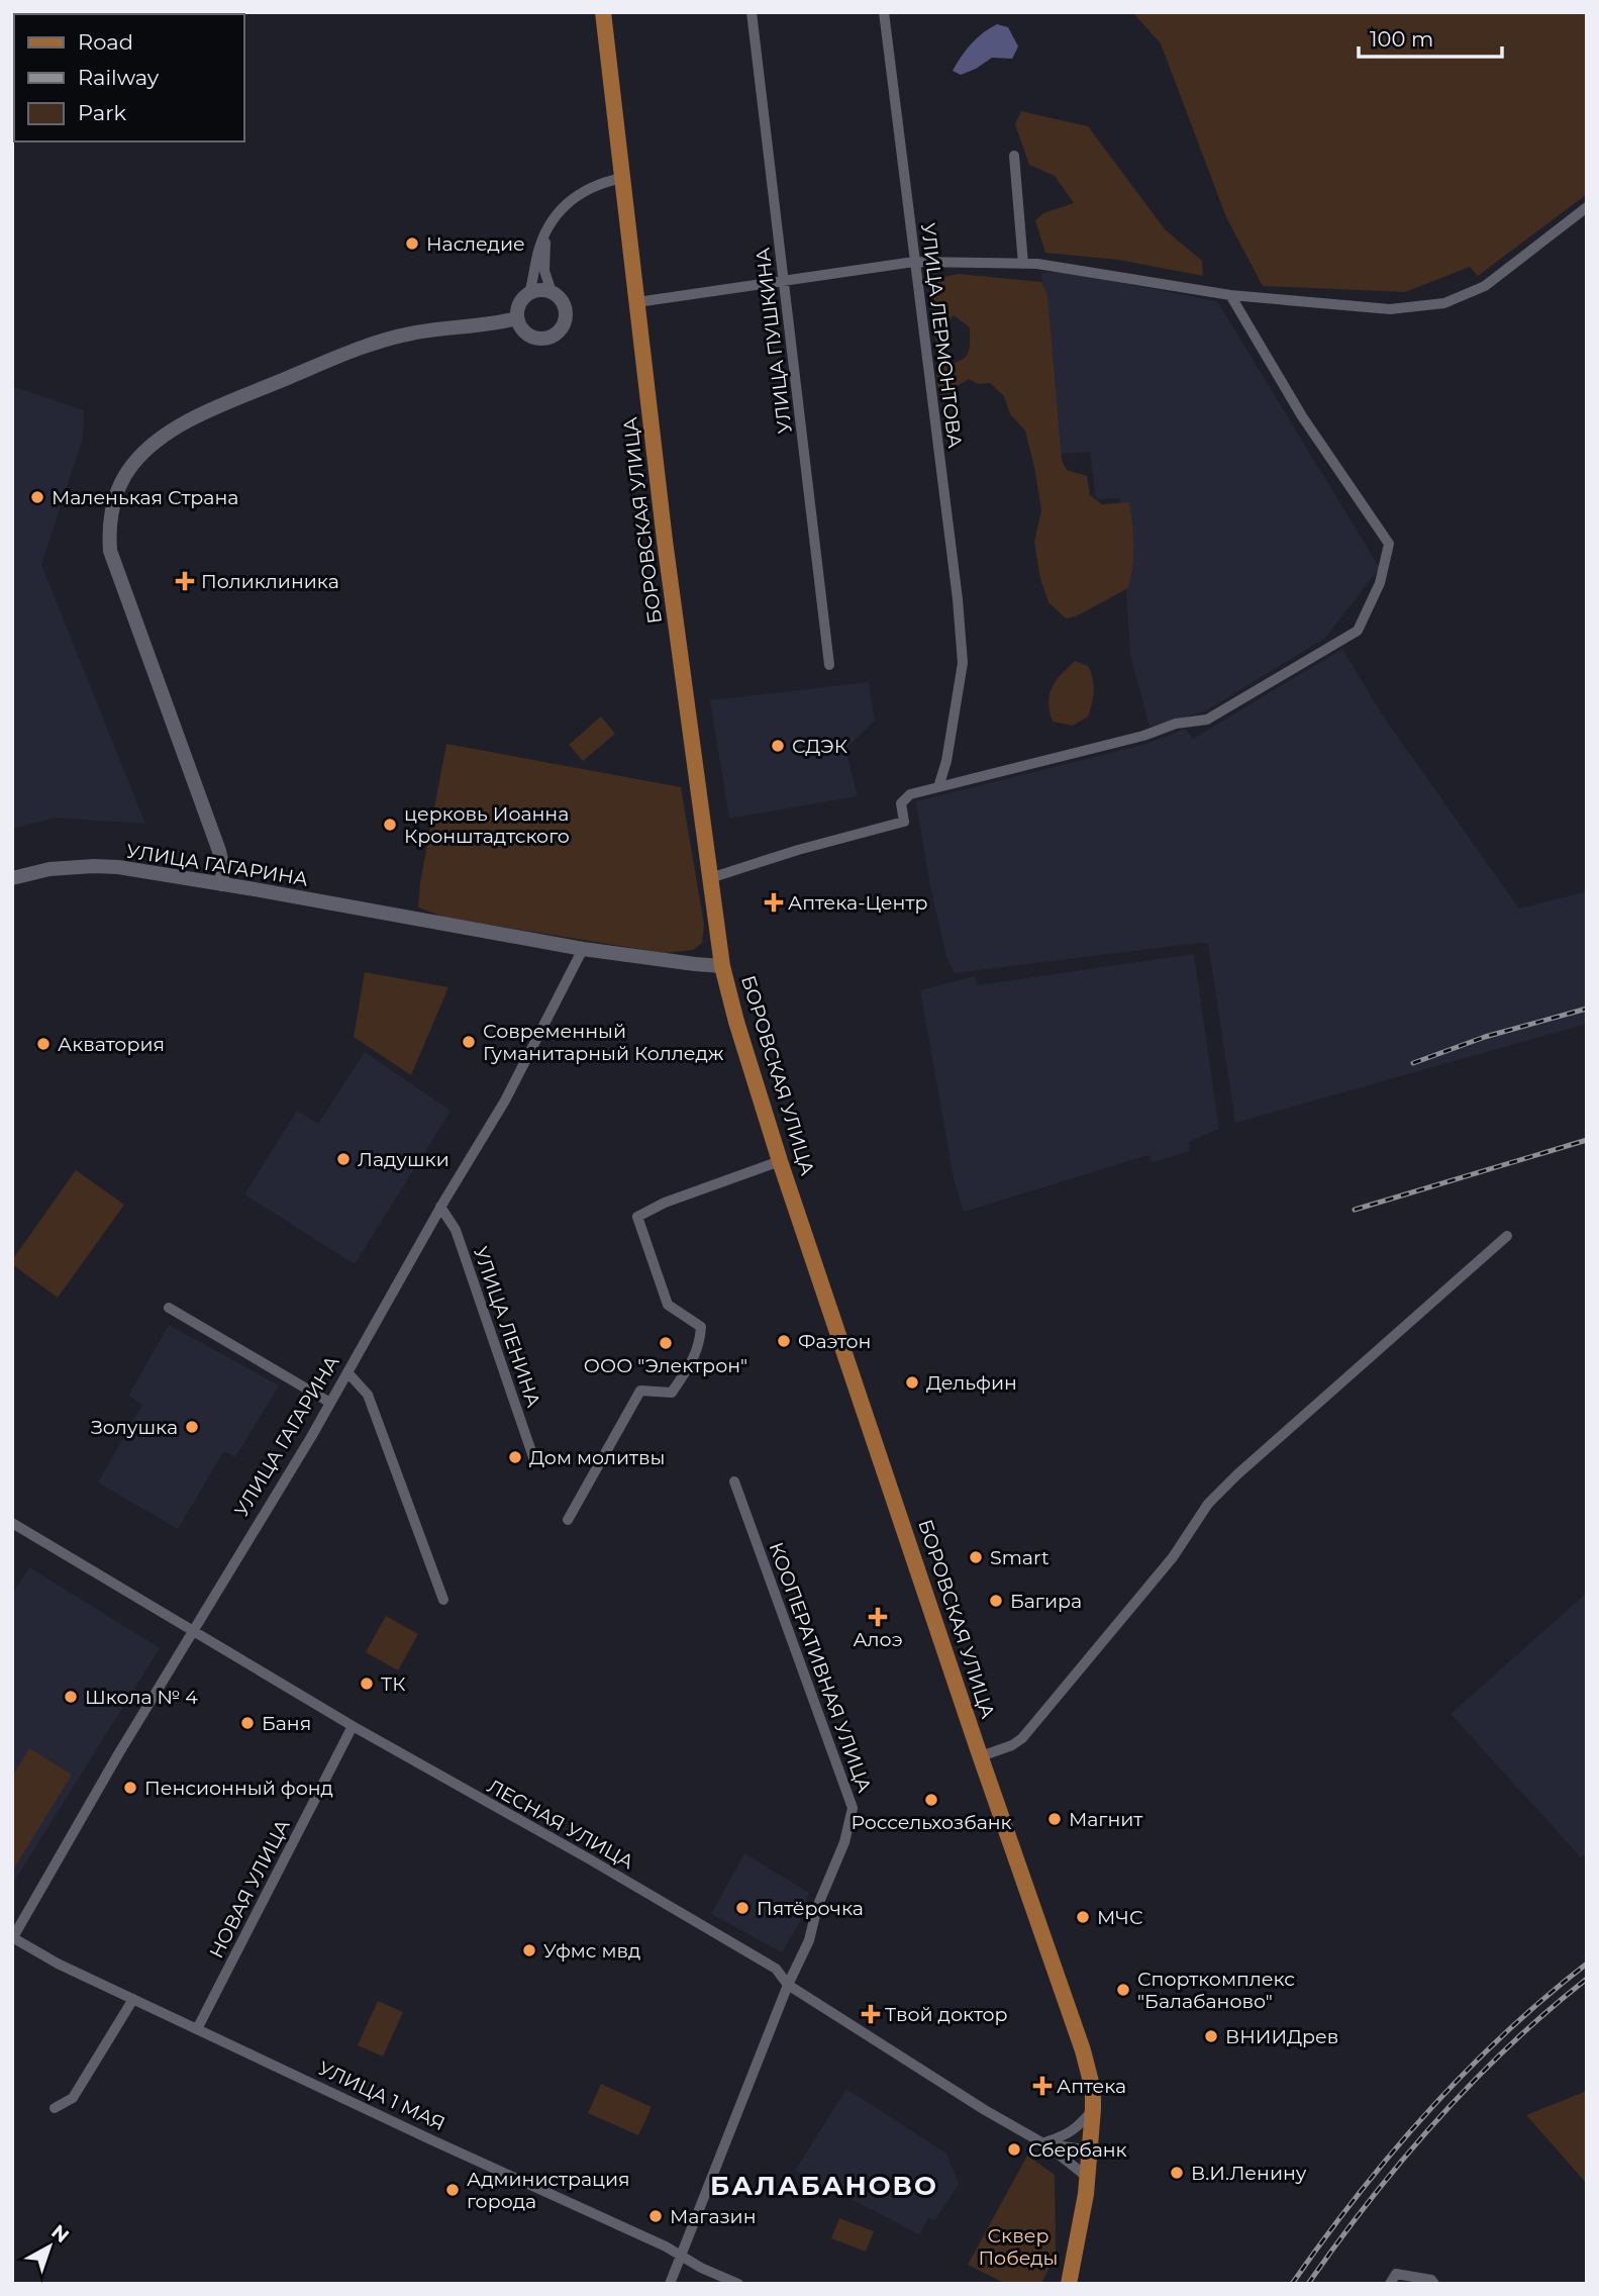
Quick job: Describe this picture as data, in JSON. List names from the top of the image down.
{
  "streets": {
    "main road": ["БОРОВСКАЯ УЛИЦА"],
    "street": [
      "УЛИЦА ЛЕРМОНТОВА",
      "УЛИЦА ПУШКИНА",
      "УЛИЦА ГАГАРИНА",
      "УЛИЦА ЛЕНИНА",
      "КООПЕРАТИВНАЯ УЛИЦА",
      "ЛЕСНАЯ УЛИЦА",
      "НОВАЯ УЛИЦА",
      "УЛИЦА 1 МАЯ"
    ]
  },
  "crossings": [
    ["БОРОВСКАЯ УЛИЦА", "УЛИЦА ГАГАРИНА"],
    ["БОРОВСКАЯ УЛИЦА", "ЛЕСНАЯ УЛИЦА"],
    ["УЛИЦА ГАГАРИНА", "УЛИЦА ЛЕНИНА"],
    ["УЛИЦА ГАГАРИНА", "ЛЕСНАЯ УЛИЦА"],
    ["УЛИЦА ГАГАРИНА", "УЛИЦА 1 МАЯ"],
    ["КООПЕРАТИВНАЯ УЛИЦА", "ЛЕСНАЯ УЛИЦА"],
    ["КООПЕРАТИВНАЯ УЛИЦА", "УЛИЦА 1 МАЯ"],
    ["ЛЕСНАЯ УЛИЦА", "НОВАЯ УЛИЦА"],
    ["НОВАЯ УЛИЦА", "УЛИЦА 1 МАЯ"]
  ],
  "districts": ["БАЛАБАНОВО"],
  "parks": ["Сквер Победы"],
  "places": {
    "other": [
      "Наследие",
      "Маленькая Страна",
      "СДЭК",
      "церковь Иоанна Кронштадтского",
      "Современный Гуманитарный Колледж",
      "Акватория",
      "Ладушки",
      "Фаэтон",
      "ООО \"Электрон\"",
      "Дельфин",
      "Золушка",
      "Дом молитвы",
      "Smart",
      "Багира",
      "ТК",
      "Школа № 4",
      "Баня",
      "Пенсионный фонд",
      "Россельхозбанк",
      "Магнит",
      "Пятёрочка",
      "МЧС",
      "Уфмс мвд",
      "Спорткомплекс \"Балабаново\"",
      "ВНИИДрев",
      "Сбербанк",
      "В.И.Ленину",
      "Администрация города",
      "Магазин"
    ],
    "health": [
      "Поликлиника",
      "Аптека-Центр",
      "Алоэ",
      "Твой доктор",
      "Аптека"
    ]
  },
  "legend": ["Road", "Railway", "Park"],
  "scale_bar": "100 m",
  "north": "top right"
}
